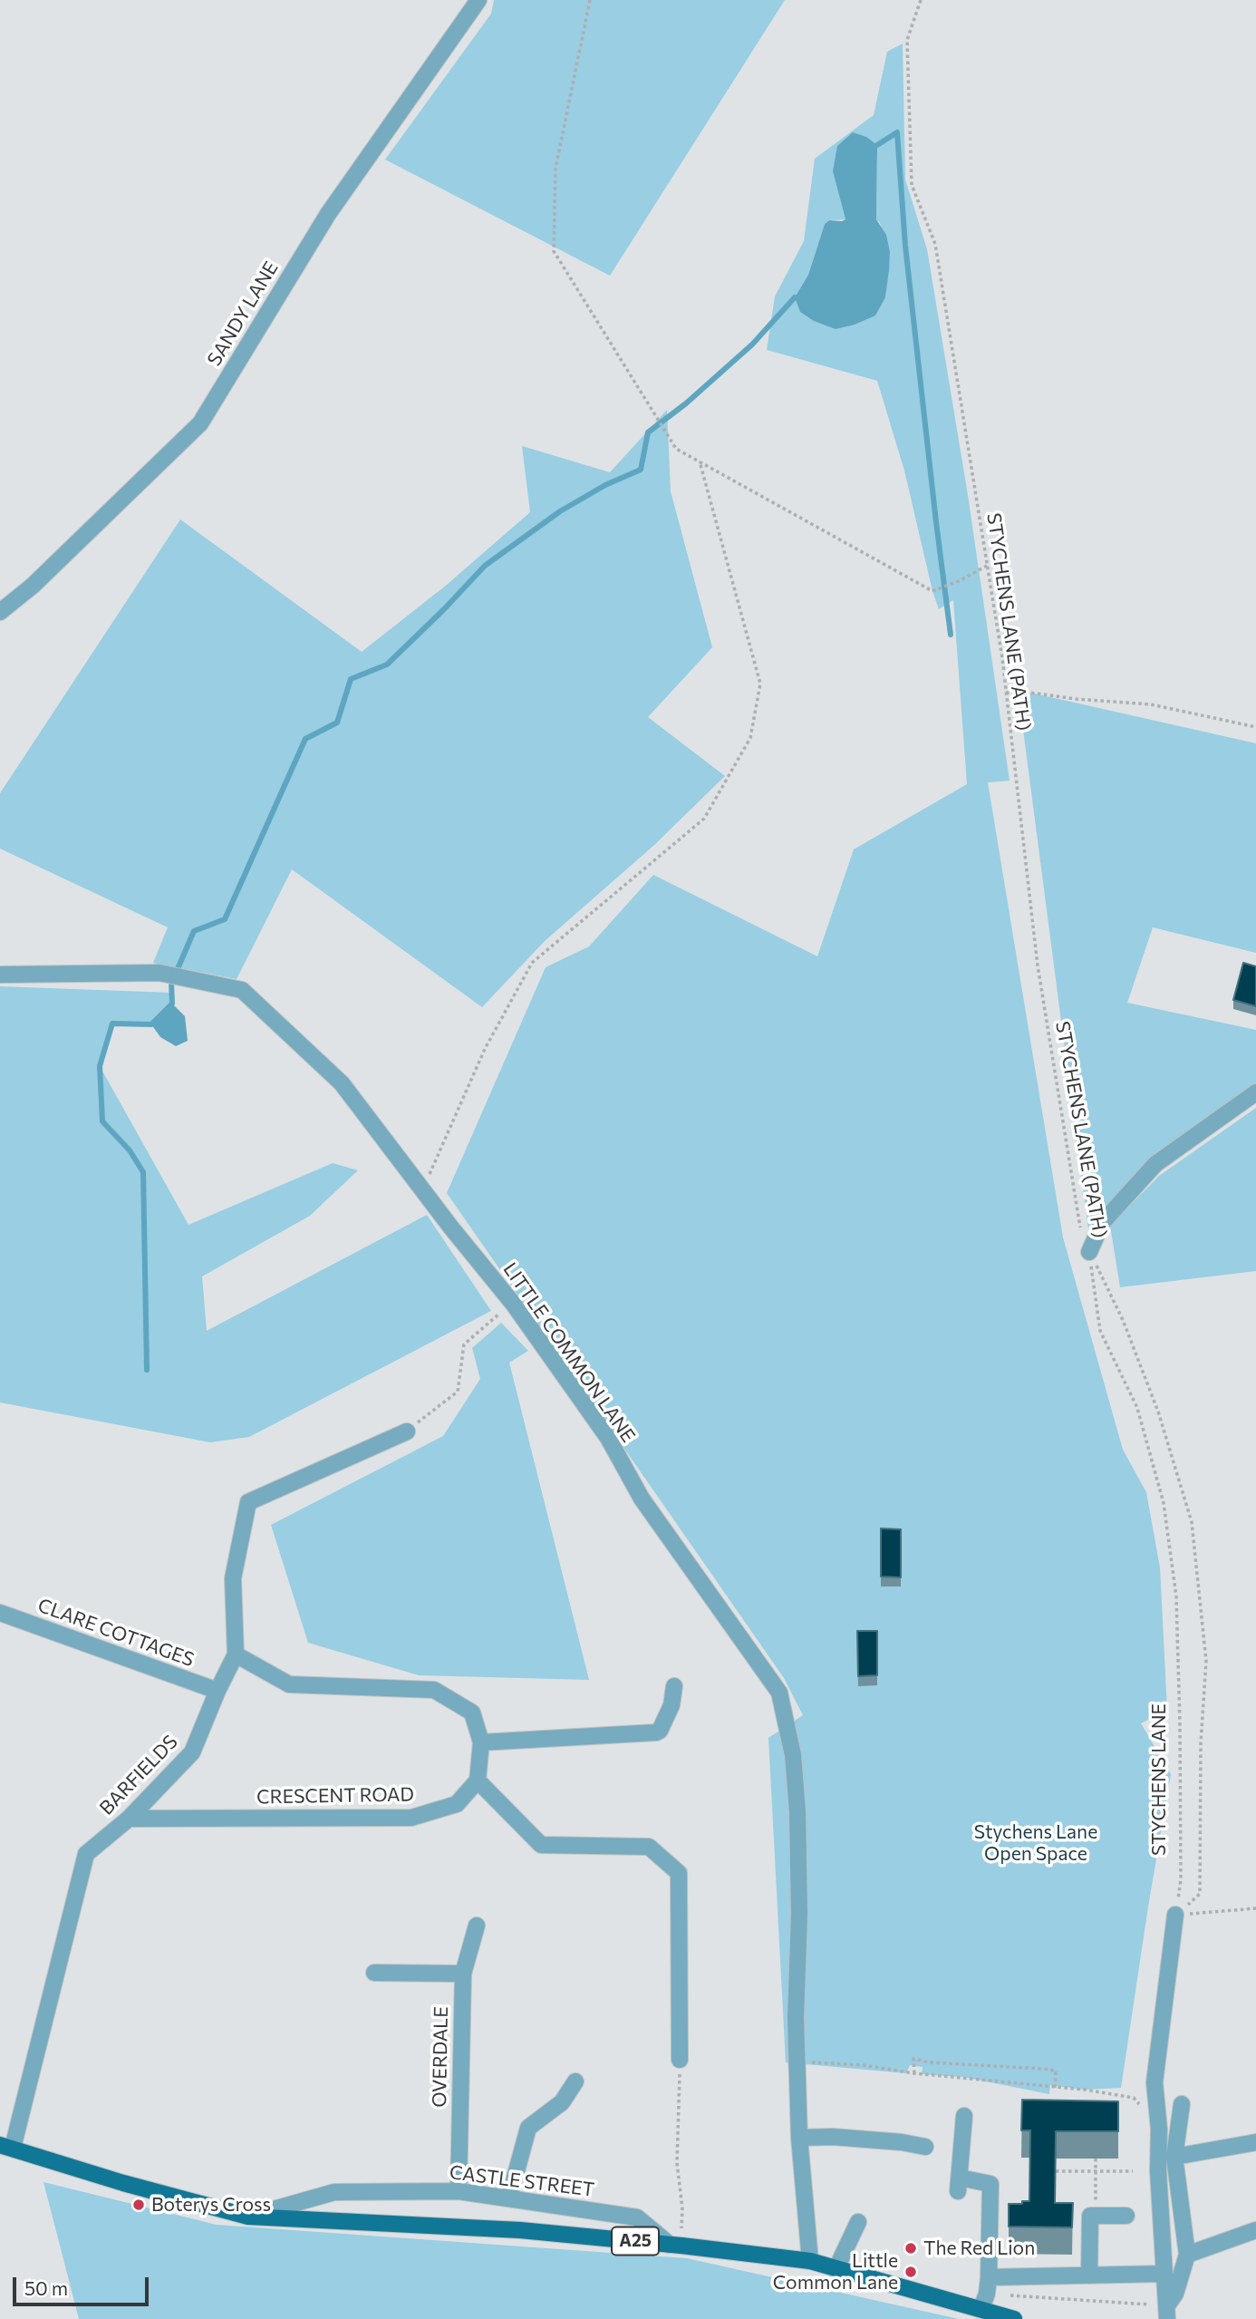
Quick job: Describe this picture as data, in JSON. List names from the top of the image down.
{
  "streets": {
    "main road": ["A25"],
    "street": [
      "SANDY LANE",
      "LITTLE COMMON LANE",
      "CLARE COTTAGES",
      "BARFIELDS",
      "CRESCENT ROAD",
      "OVERDALE",
      "CASTLE STREET"
    ],
    "path": ["STYCHENS LANE (PATH)", "STYCHENS LANE"]
  },
  "crossings": [
    ["STYCHENS LANE (PATH)", "STYCHENS LANE"],
    ["LITTLE COMMON LANE", "A25"],
    ["CLARE COTTAGES", "BARFIELDS"],
    ["BARFIELDS", "CRESCENT ROAD"],
    ["BARFIELDS", "A25"],
    ["OVERDALE", "CASTLE STREET"],
    ["CASTLE STREET", "A25"]
  ],
  "parks": ["Stychens Lane Open Space"],
  "places": ["Boterys Cross", "The Red Lion", "Little Common Lane"],
  "scale_bar": "50 m"
}
